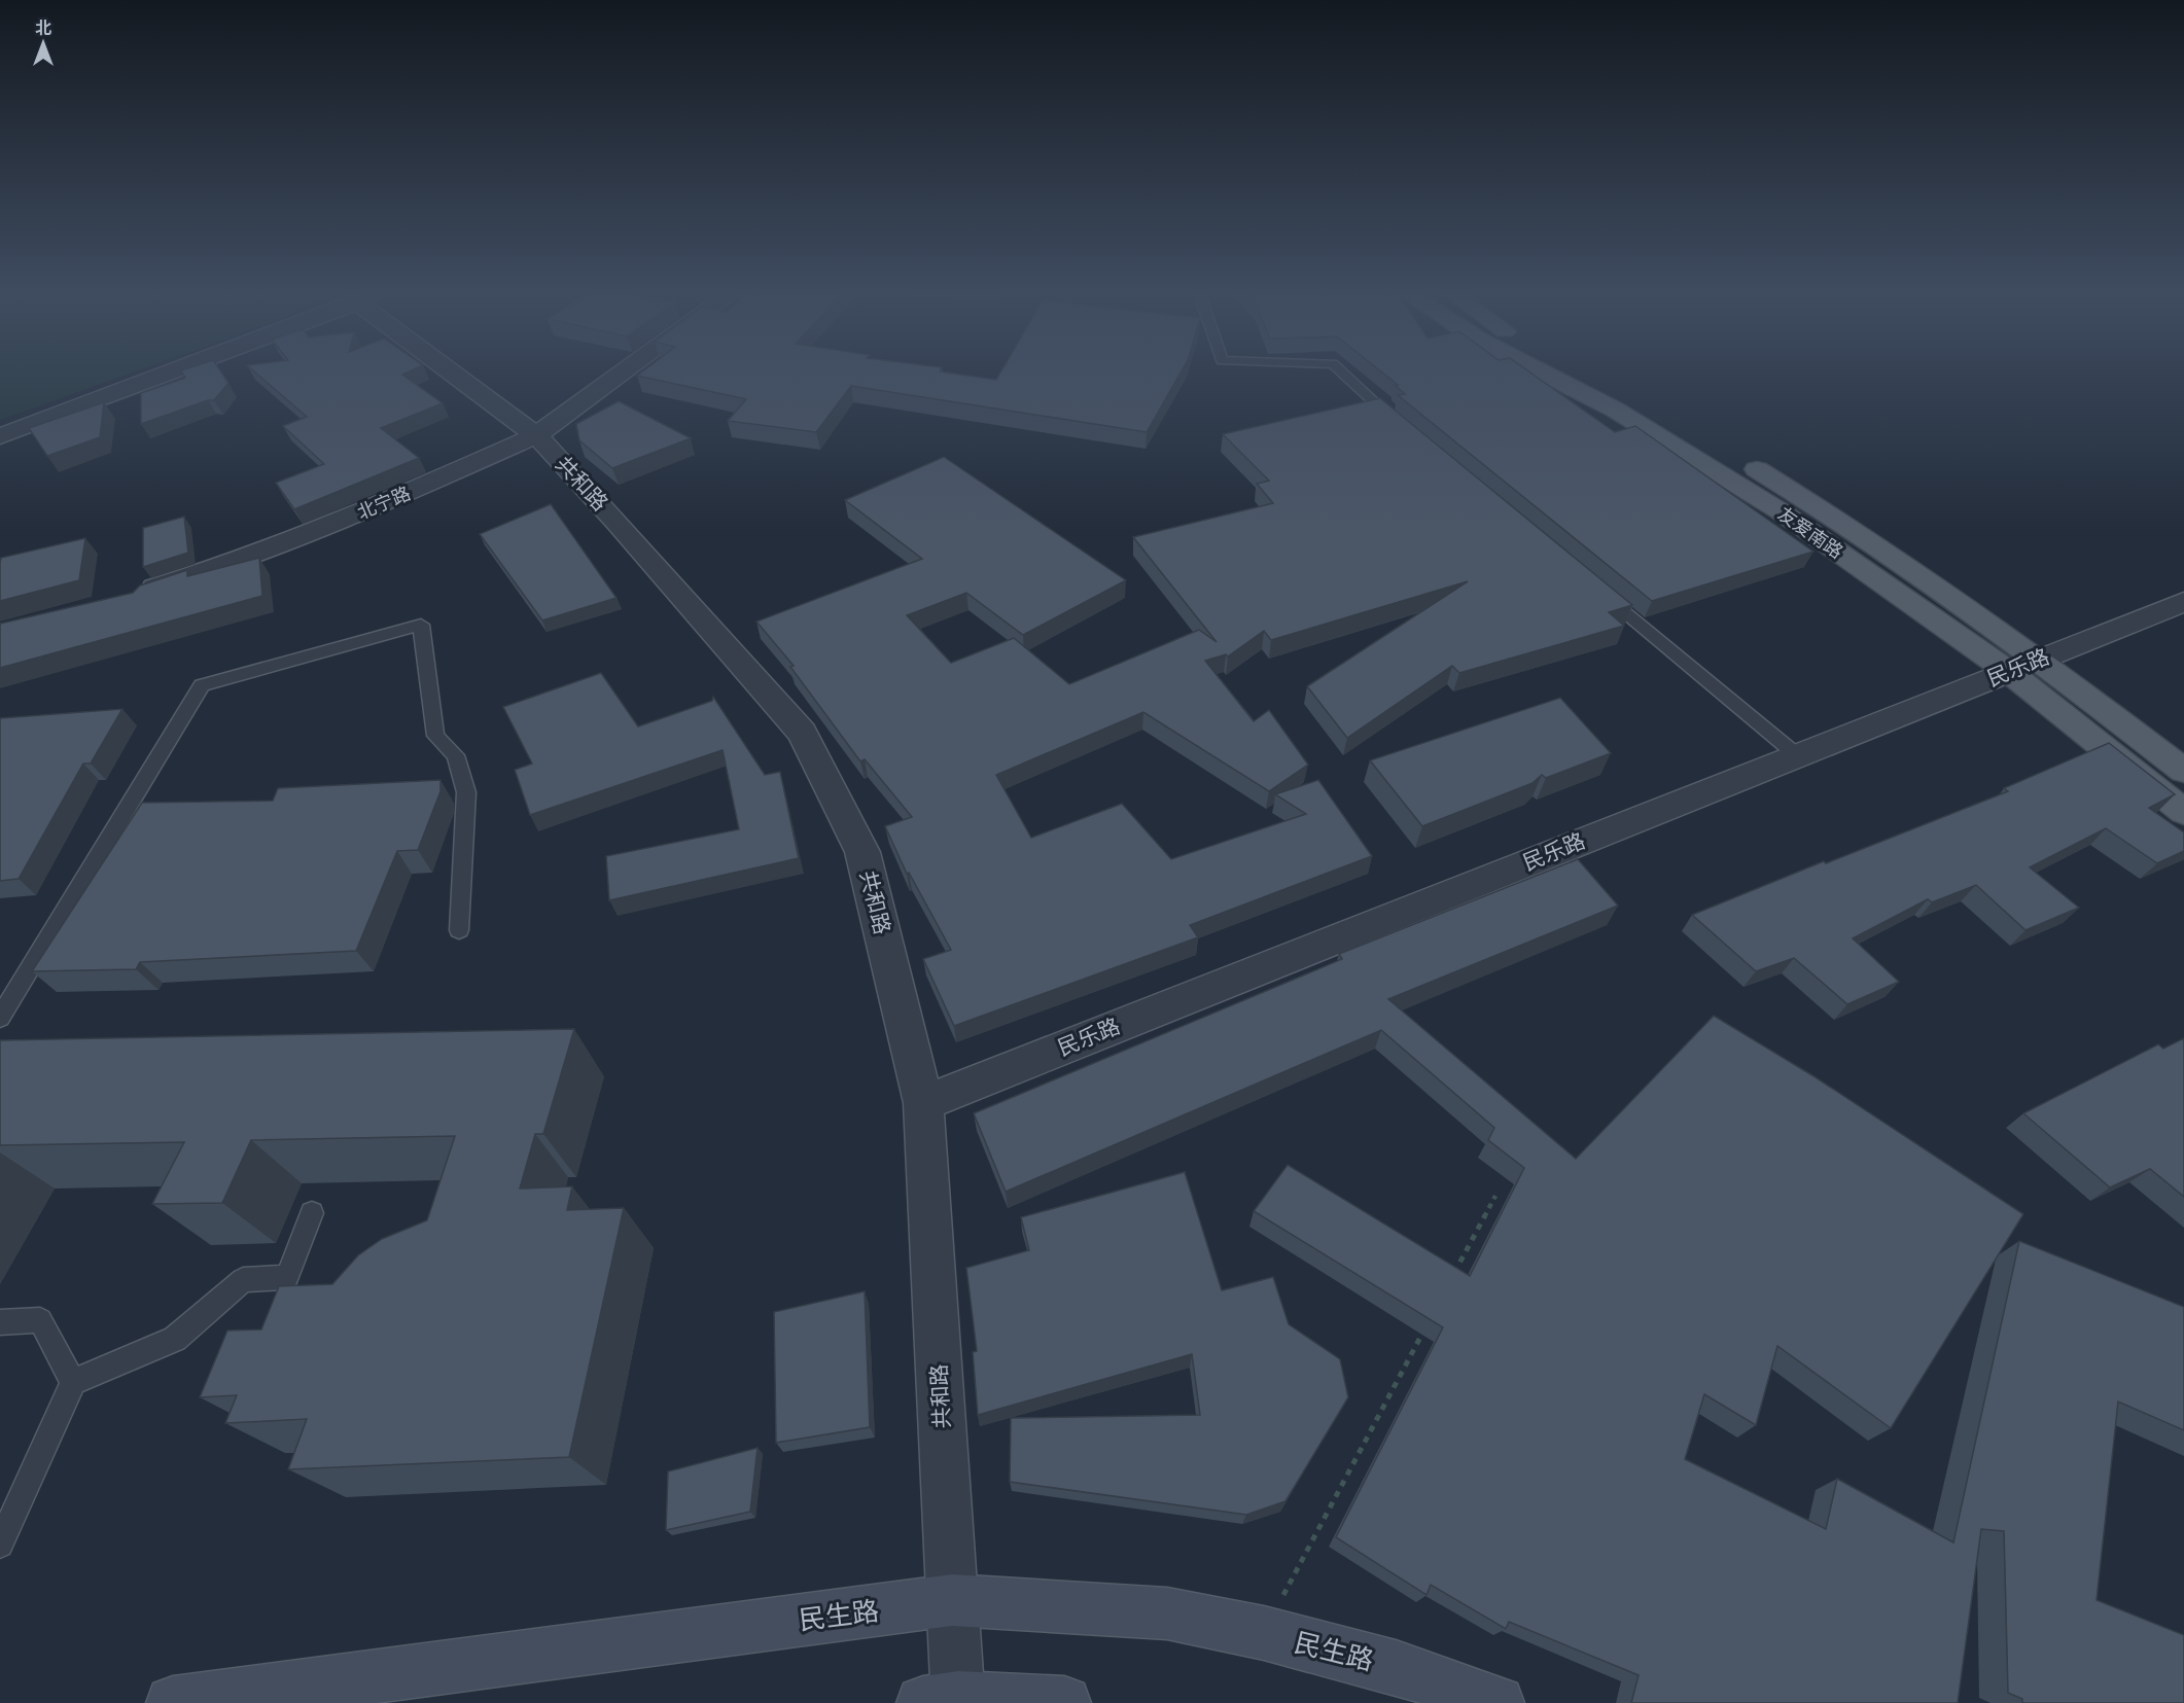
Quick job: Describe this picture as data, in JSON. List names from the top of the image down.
{
  "streets": {
    "main road": ["友爱南路", "民生路"],
    "street": ["共和路", "北宁路", "民乐路"]
  },
  "crossings": [
    ["共和路", "北宁路"],
    ["共和路", "民乐路"],
    ["共和路", "民生路"],
    ["友爱南路", "民乐路"]
  ],
  "north": "top"
}
